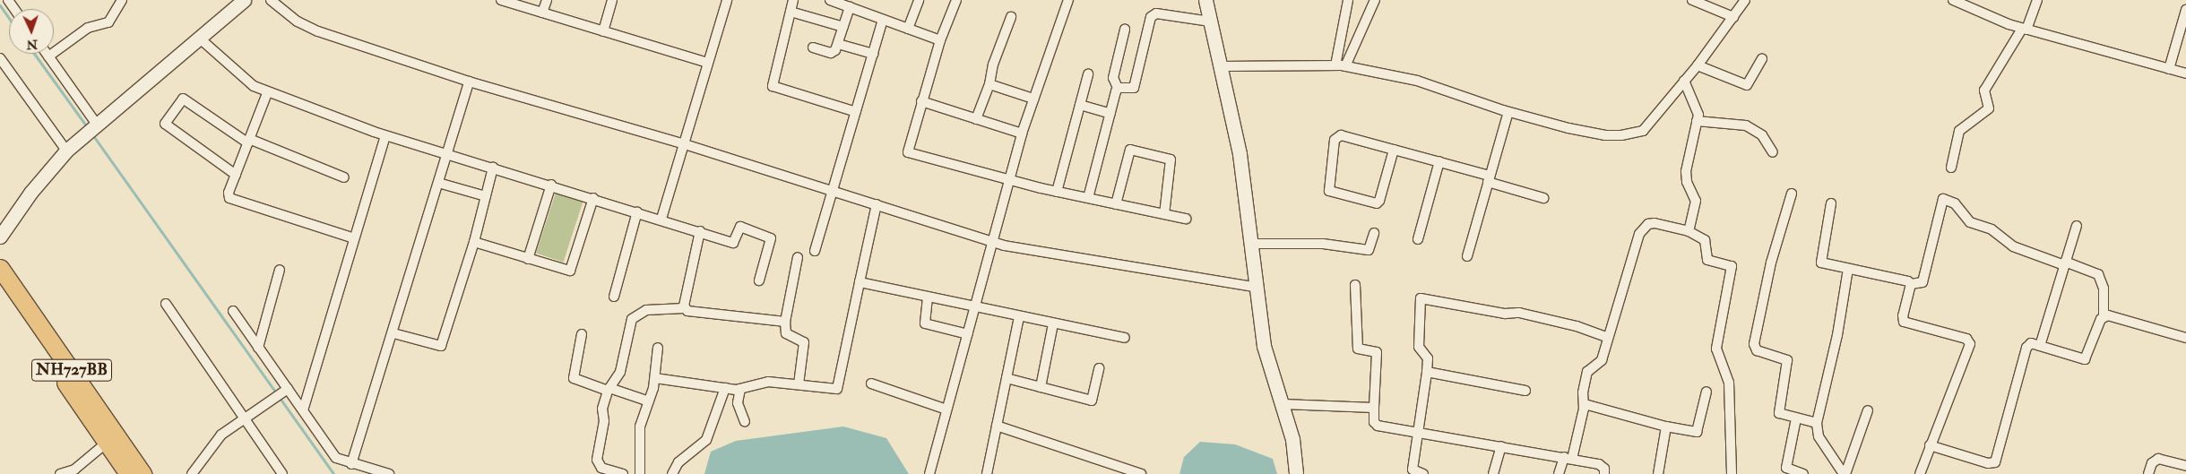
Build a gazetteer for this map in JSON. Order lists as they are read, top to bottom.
{
  "streets": {
    "highway": ["NH727BB"]
  },
  "north": "bottom"
}
